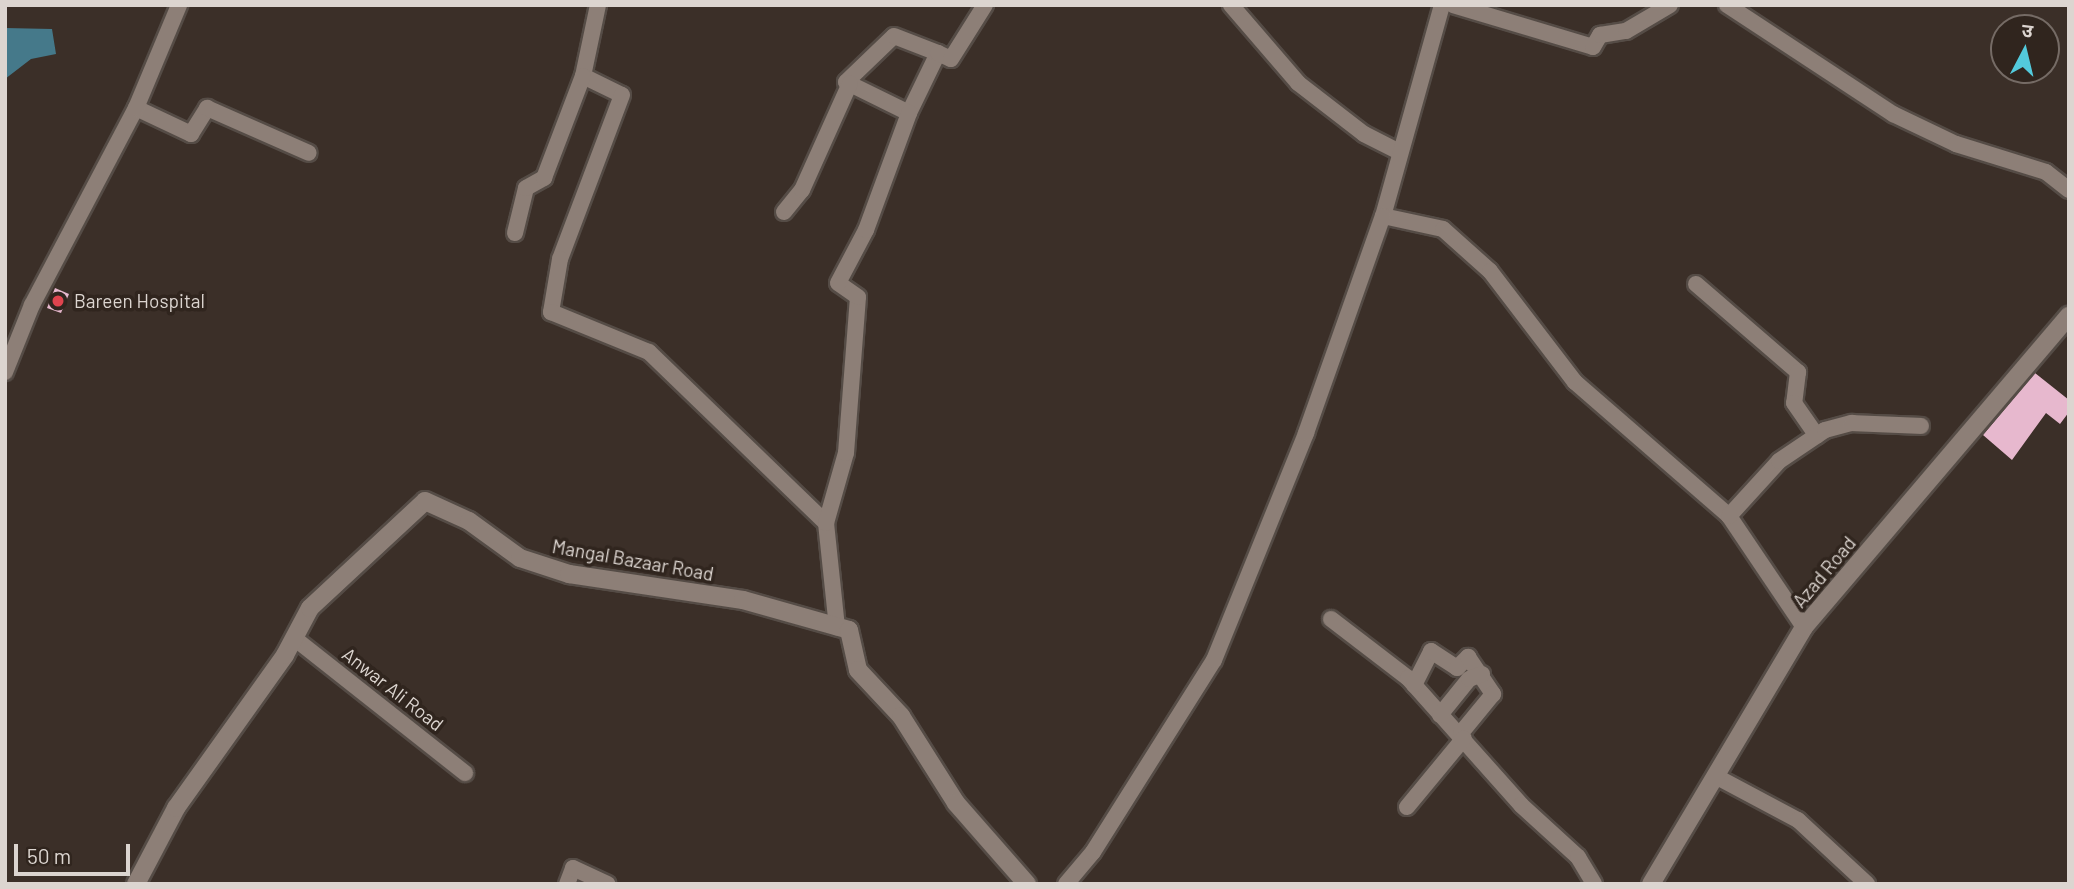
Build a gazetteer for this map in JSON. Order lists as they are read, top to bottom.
{
  "streets": {
    "street": ["Mangal Bazaar Road", "Azad Road", "Anwar Ali Road"]
  },
  "crossings": [
    ["Mangal Bazaar Road", "Anwar Ali Road"]
  ],
  "places": ["Bareen Hospital"],
  "scale_bar": "50 m",
  "north": "top"
}
